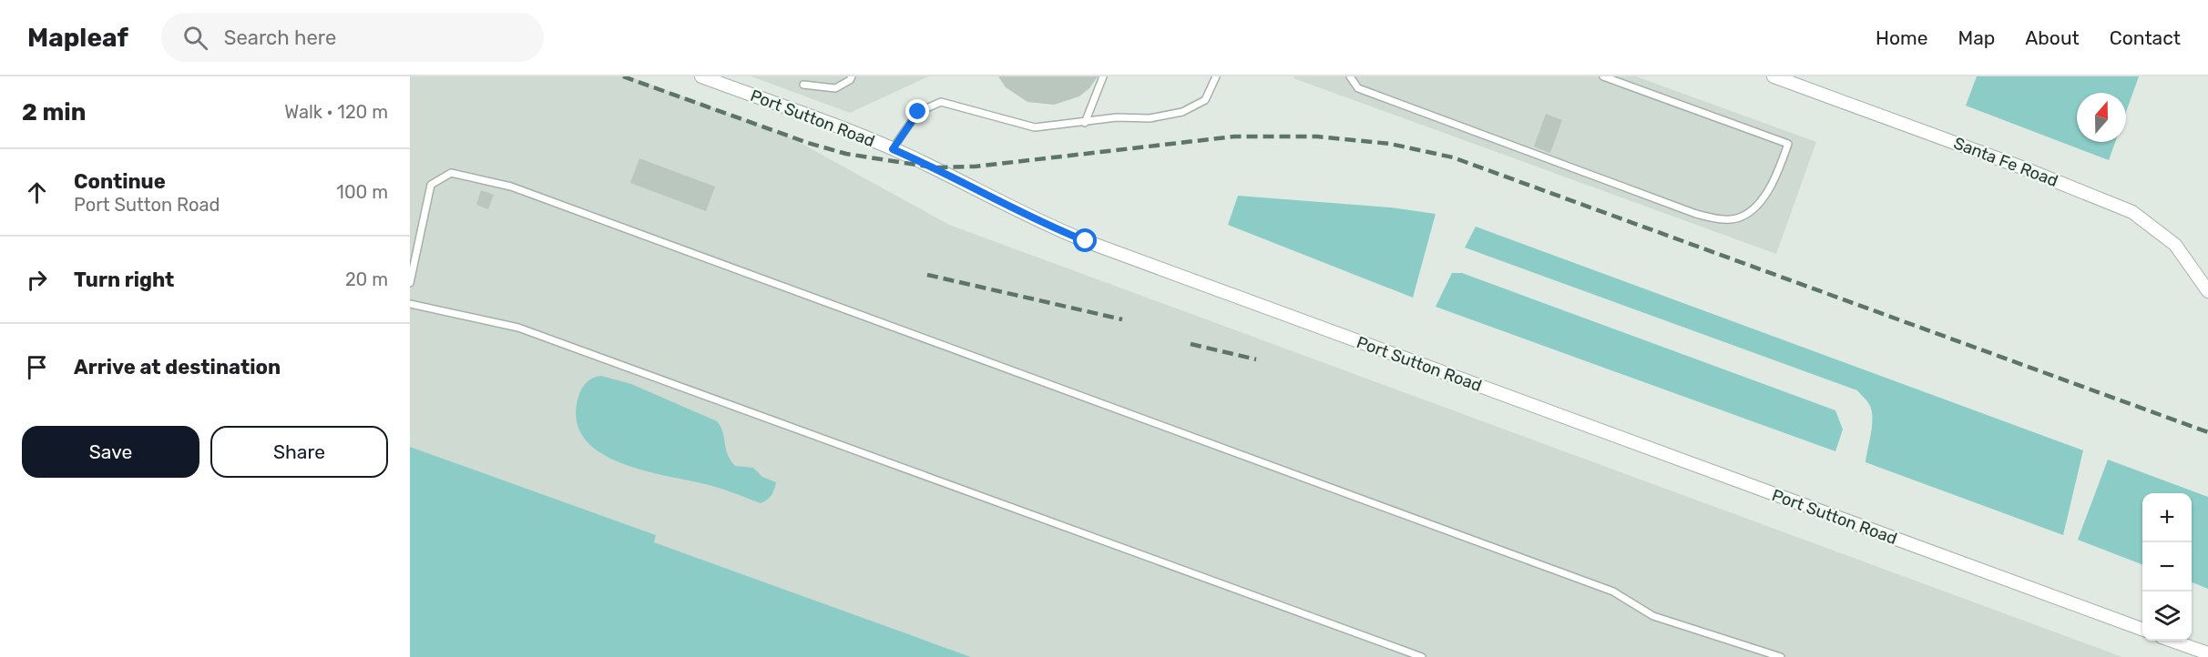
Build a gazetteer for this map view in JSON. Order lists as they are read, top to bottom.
{
  "streets": {
    "street": ["Port Sutton Road", "Santa Fe Road"]
  },
  "north": "top",
  "page": {
    "header": "Mapleaf",
    "search": "Search here",
    "nav": [
      "Home",
      "Map",
      "About",
      "Contact"
    ],
    "heading": ["2 min", "Walk · 120 m"],
    "list": [
      ["Continue", "Port Sutton Road", "100 m"],
      ["Turn right", "20 m"],
      "Arrive at destination"
    ],
    "buttons": ["Save", "Share"],
    "map_buttons": ["+", "−"]
  }
}
